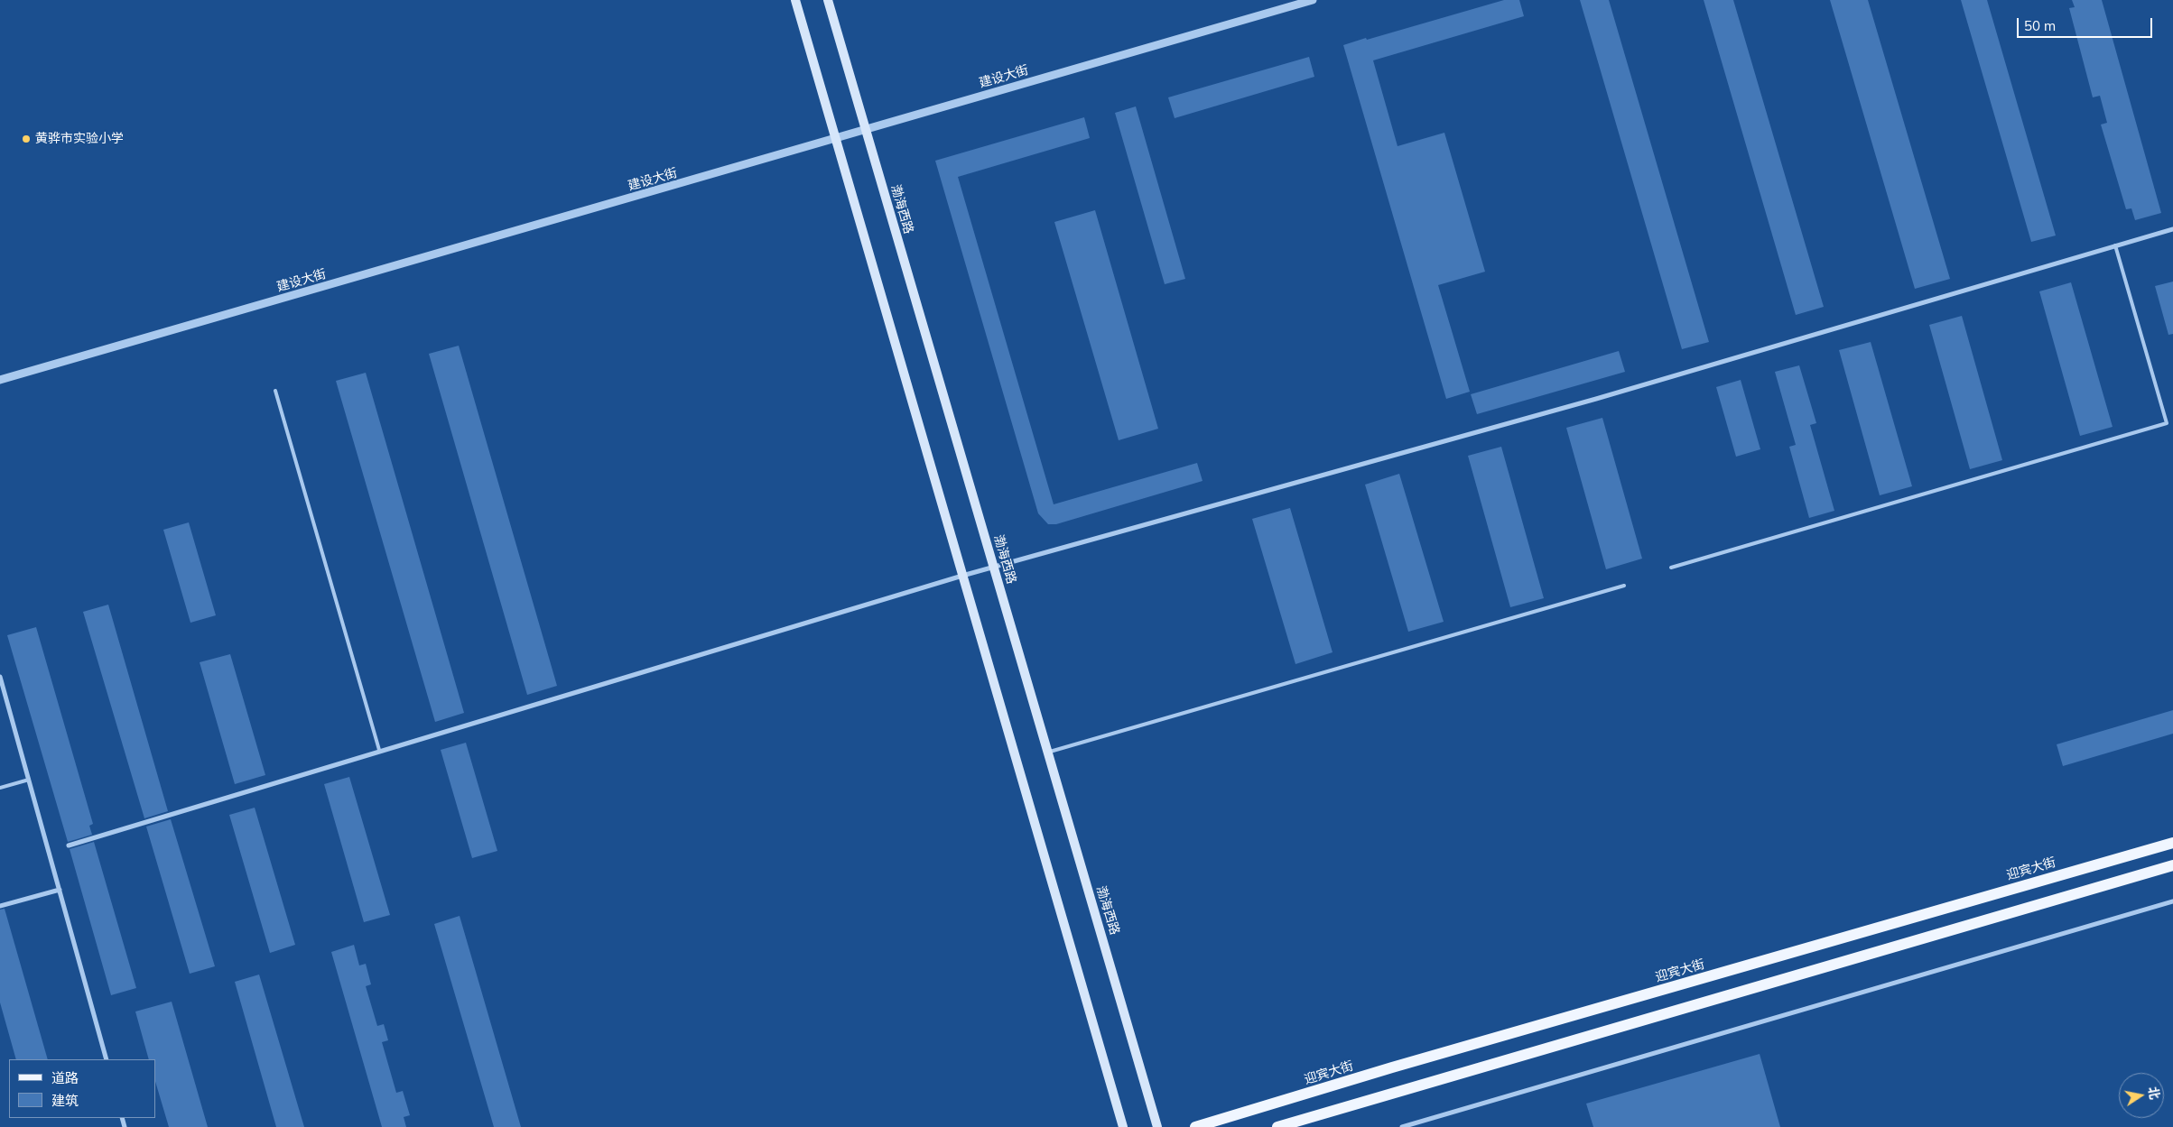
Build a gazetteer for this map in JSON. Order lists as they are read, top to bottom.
{
  "streets": {
    "main road": ["渤海西路", "迎宾大街"],
    "street": ["建设大街"]
  },
  "crossings": [
    ["建设大街", "渤海西路"]
  ],
  "places": ["黄骅市实验小学"],
  "legend": ["道路", "建筑"],
  "scale_bar": "50 m",
  "north": "right"
}
